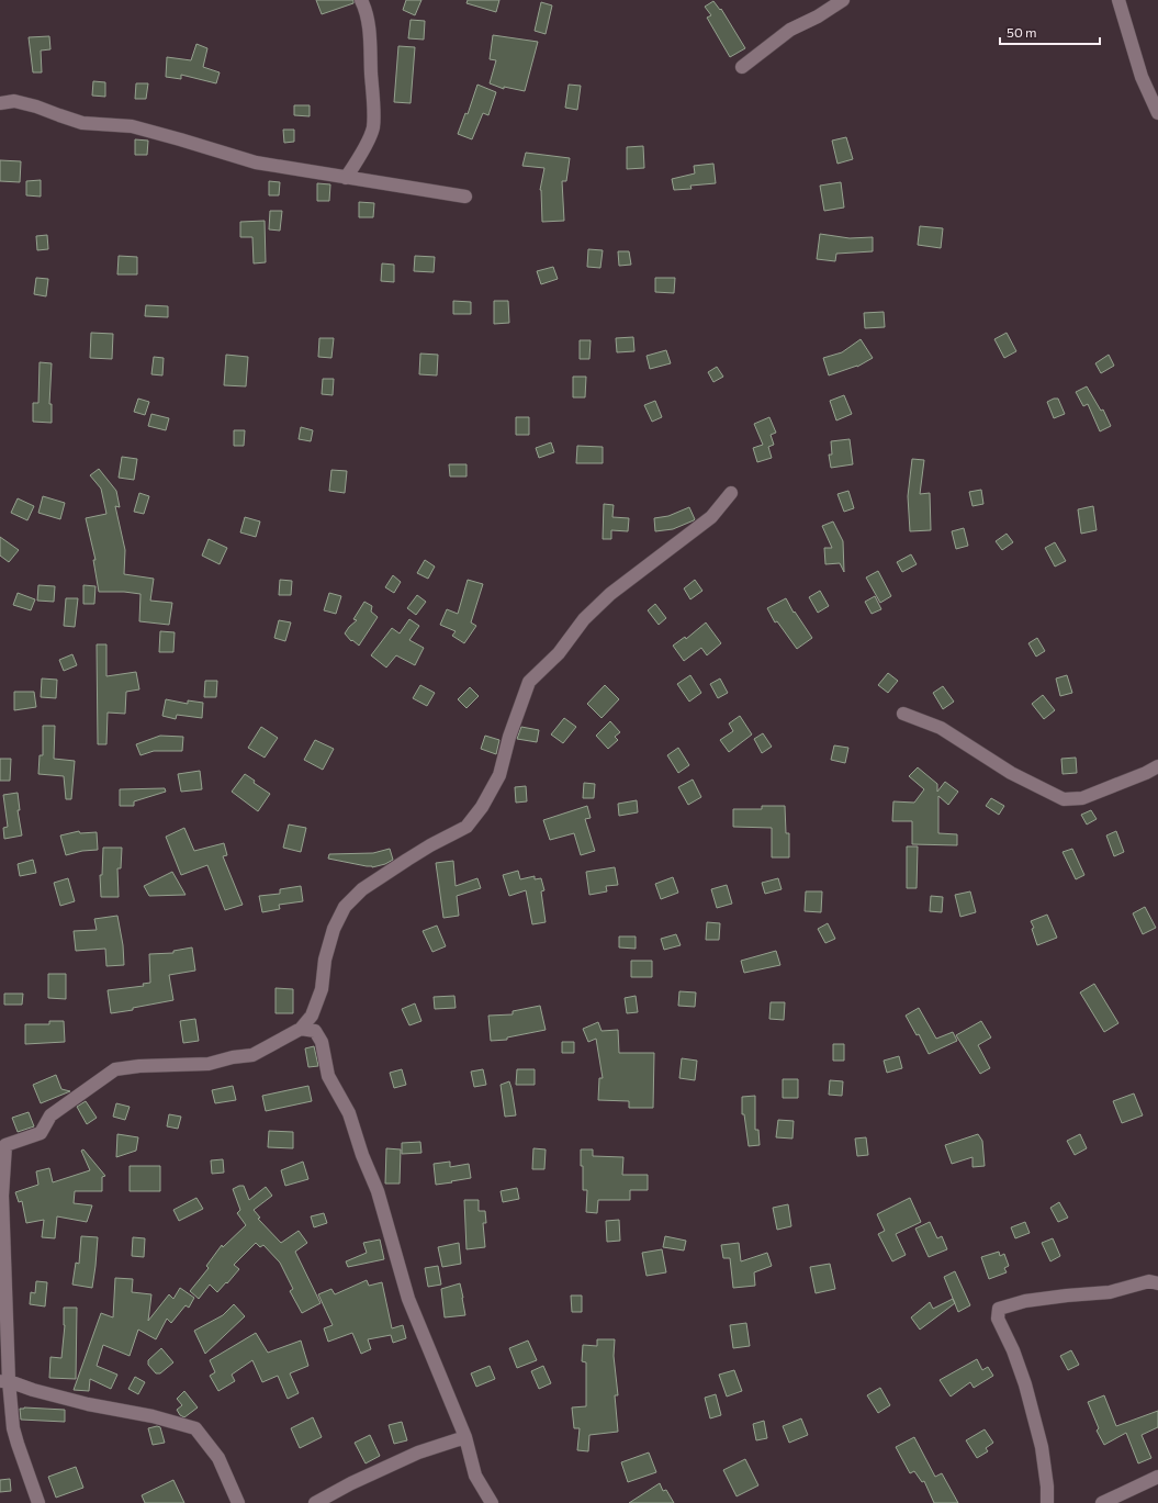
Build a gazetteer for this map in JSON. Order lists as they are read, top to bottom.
{
  "scale_bar": "50 m"
}
